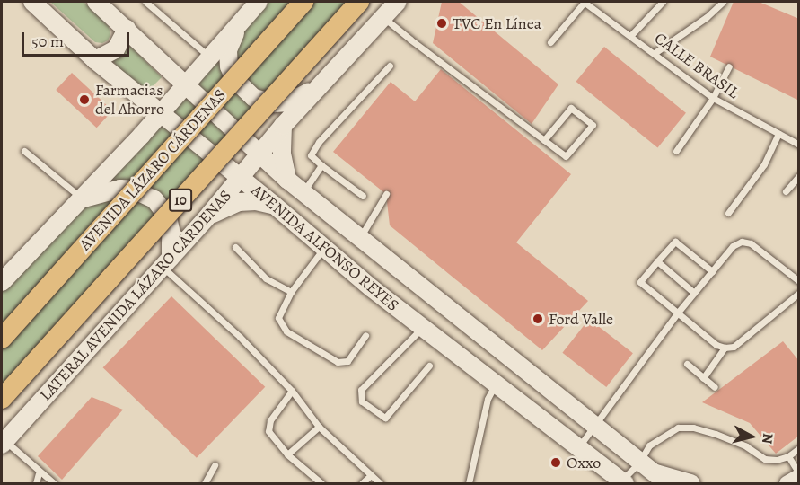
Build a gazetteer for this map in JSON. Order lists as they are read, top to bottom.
{
  "streets": {
    "highway": ["AVENIDA LÁZARO CÁRDENAS", "10"],
    "main road": ["AVENIDA ALFONSO REYES", "LATERAL AVENIDA LÁZARO CÁRDENAS"],
    "lane": ["CALLE BRASIL"]
  },
  "crossings": [
    ["AVENIDA ALFONSO REYES", "LATERAL AVENIDA LÁZARO CÁRDENAS"]
  ],
  "places": [
    "TVC En Línea",
    "Farmacias del Ahorro",
    "Ford Valle",
    "Oxxo"
  ],
  "scale_bar": "50 m",
  "north": "right"
}
